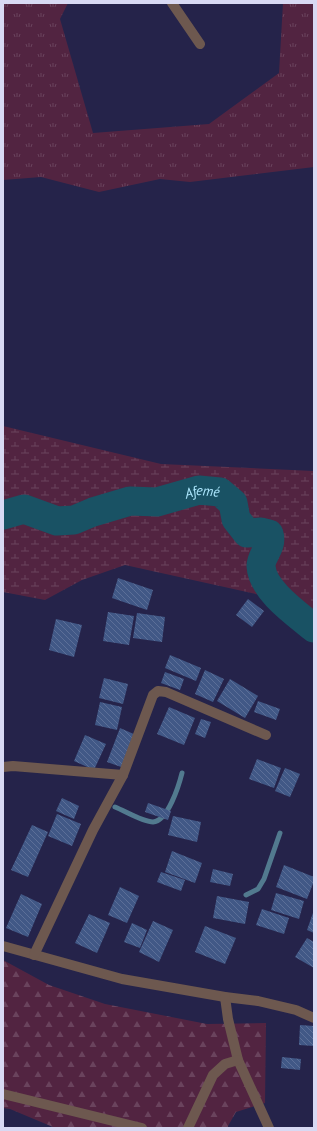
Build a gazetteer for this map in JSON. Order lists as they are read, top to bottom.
{
  "water": ["Afemé"]
}
